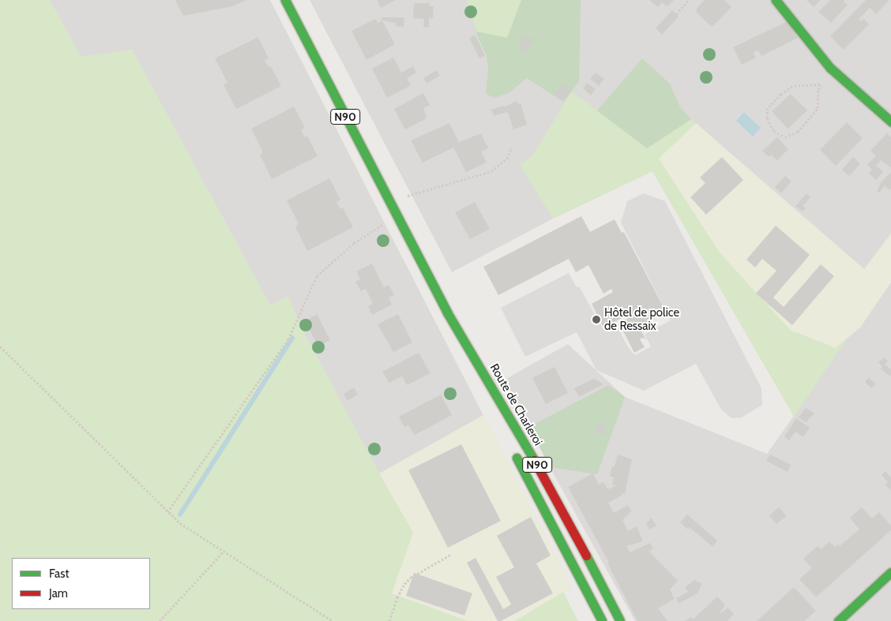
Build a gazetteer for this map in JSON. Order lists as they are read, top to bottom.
{
  "streets": {
    "main road": ["N90", "Route de Charleroi"]
  },
  "crossings": [
    ["N90", "Route de Charleroi"]
  ],
  "places": ["Hôtel de police de Ressaix"],
  "legend": ["Fast", "Jam"]
}
